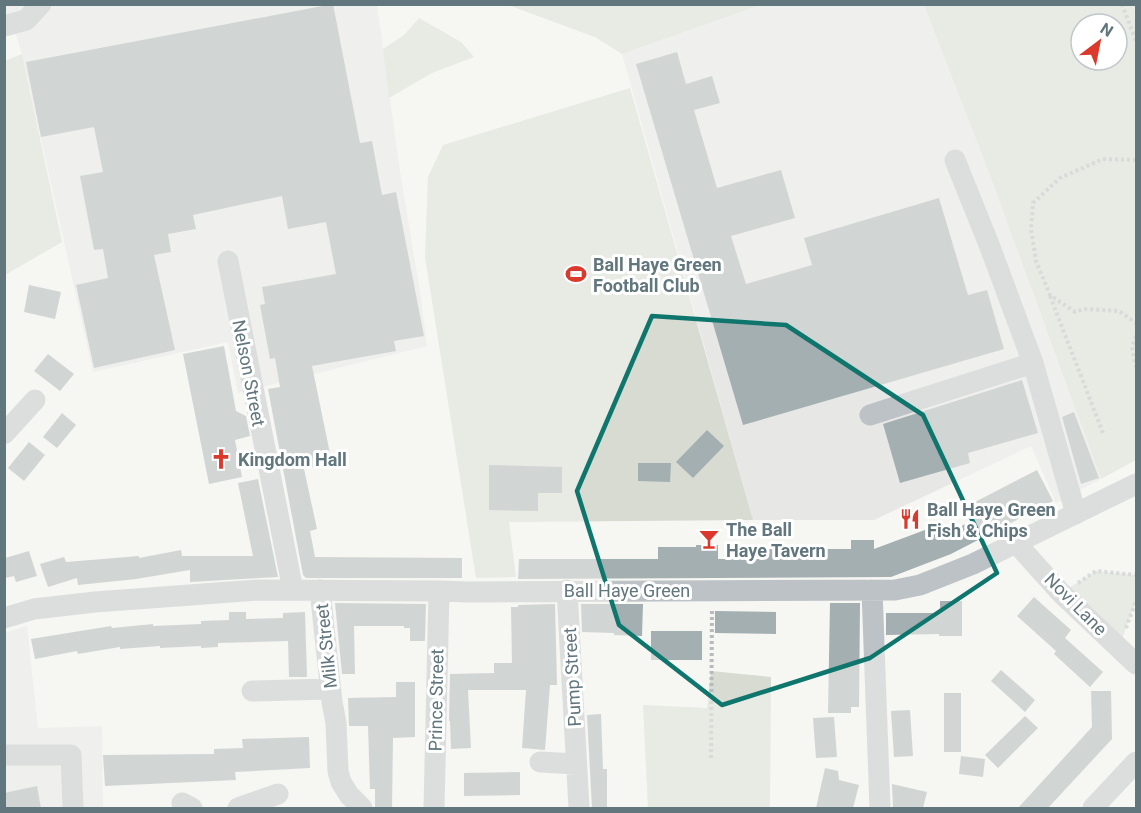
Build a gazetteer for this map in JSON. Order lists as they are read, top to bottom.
{
  "streets": {
    "street": [
      "Nelson Street",
      "Ball Haye Green",
      "Novi Lane",
      "Milk Street",
      "Pump Street",
      "Prince Street"
    ]
  },
  "crossings": [
    ["Nelson Street", "Ball Haye Green"],
    ["Ball Haye Green", "Novi Lane"],
    ["Ball Haye Green", "Milk Street"],
    ["Ball Haye Green", "Pump Street"],
    ["Ball Haye Green", "Prince Street"]
  ],
  "places": {
    "sports": ["Ball Haye Green Football Club"],
    "church": ["Kingdom Hall"],
    "restaurant": ["Ball Haye Green Fish & Chips"],
    "bar": ["The Ball Haye Tavern"]
  },
  "north": "top right"
}
